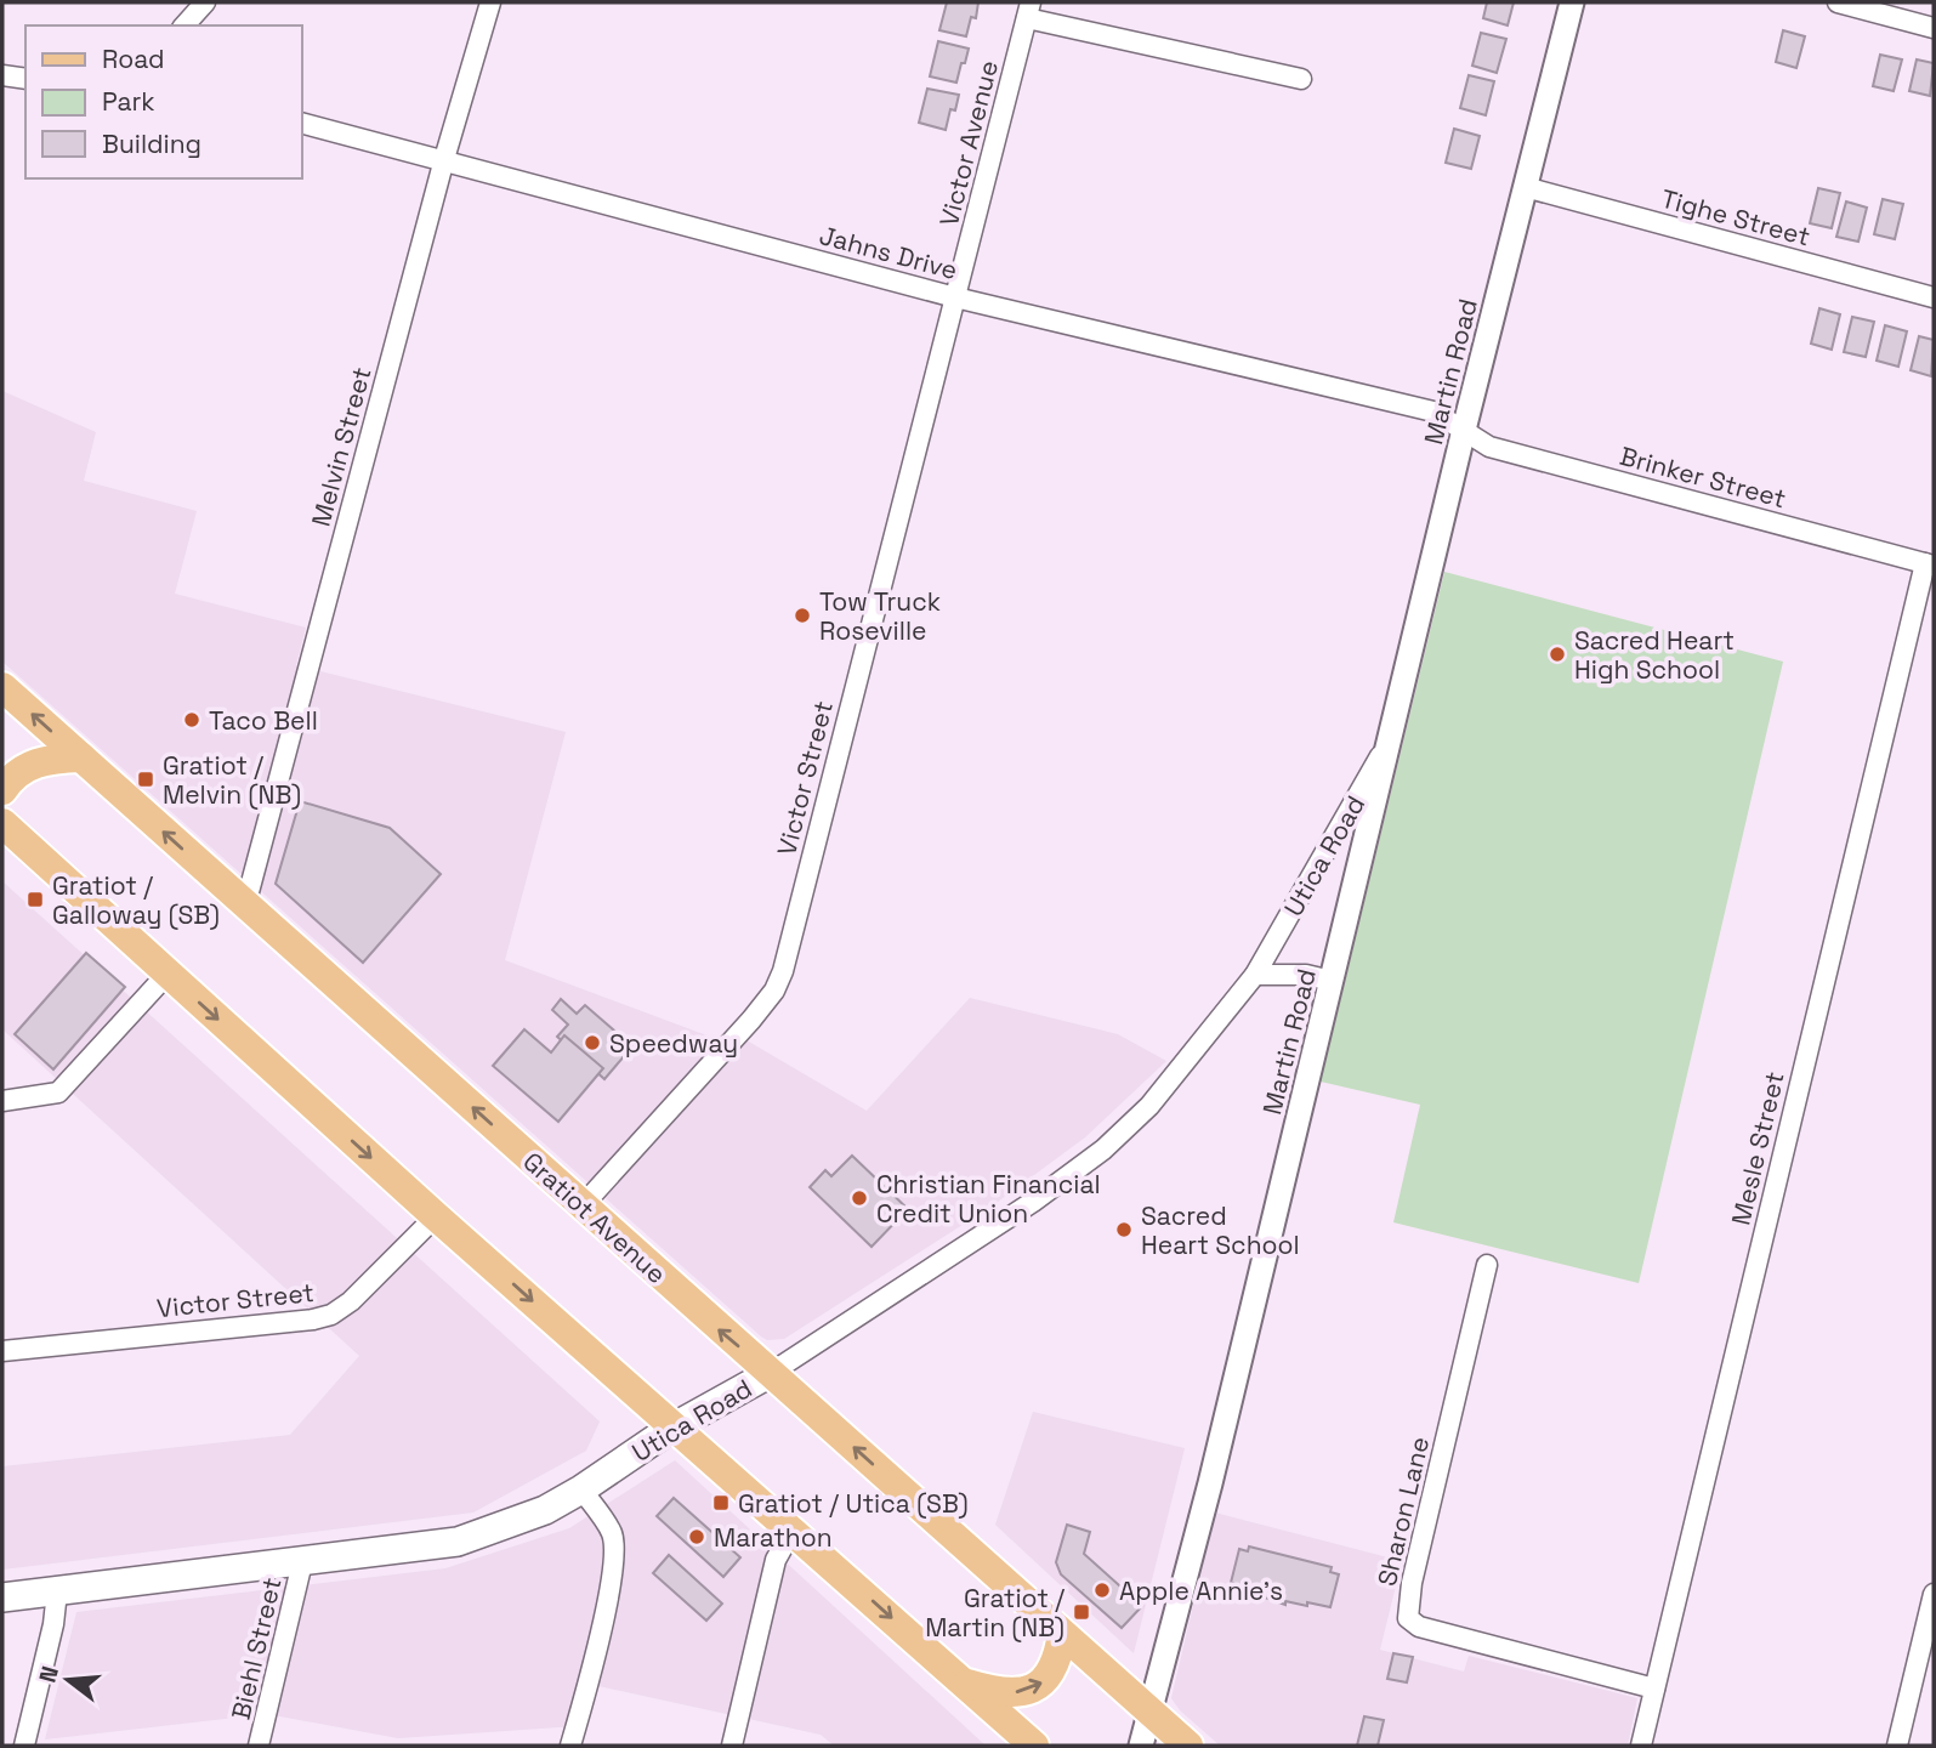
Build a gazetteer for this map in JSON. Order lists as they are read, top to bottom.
{
  "streets": {
    "main road": ["Utica Road", "Gratiot Avenue"],
    "street": [
      "Victor Avenue",
      "Tighe Street",
      "Jahns Drive",
      "Martin Road",
      "Melvin Street",
      "Brinker Street",
      "Victor Street",
      "Mesle Street",
      "Sharon Lane",
      "Biehl Street"
    ]
  },
  "crossings": [
    ["Victor Avenue", "Jahns Drive"],
    ["Victor Avenue", "Victor Street"],
    ["Tighe Street", "Martin Road"],
    ["Jahns Drive", "Martin Road"],
    ["Jahns Drive", "Melvin Street"],
    ["Jahns Drive", "Brinker Street"],
    ["Jahns Drive", "Victor Street"],
    ["Martin Road", "Brinker Street"],
    ["Martin Road", "Utica Road"],
    ["Martin Road", "Gratiot Avenue"],
    ["Melvin Street", "Gratiot Avenue"],
    ["Brinker Street", "Mesle Street"],
    ["Victor Street", "Gratiot Avenue"],
    ["Utica Road", "Gratiot Avenue"],
    ["Utica Road", "Biehl Street"],
    ["Mesle Street", "Sharon Lane"]
  ],
  "places": {
    "other": [
      "Tow Truck Roseville",
      "Sacred Heart High School",
      "Taco Bell",
      "Speedway",
      "Christian Financial Credit Union",
      "Sacred Heart School",
      "Marathon",
      "Apple Annie's"
    ],
    "transit": [
      "Gratiot / Melvin (NB)",
      "Gratiot / Galloway (SB)",
      "Gratiot / Utica (SB)",
      "Gratiot / Martin (NB)"
    ]
  },
  "legend": ["Road", "Park", "Building"],
  "north": "left"
}
